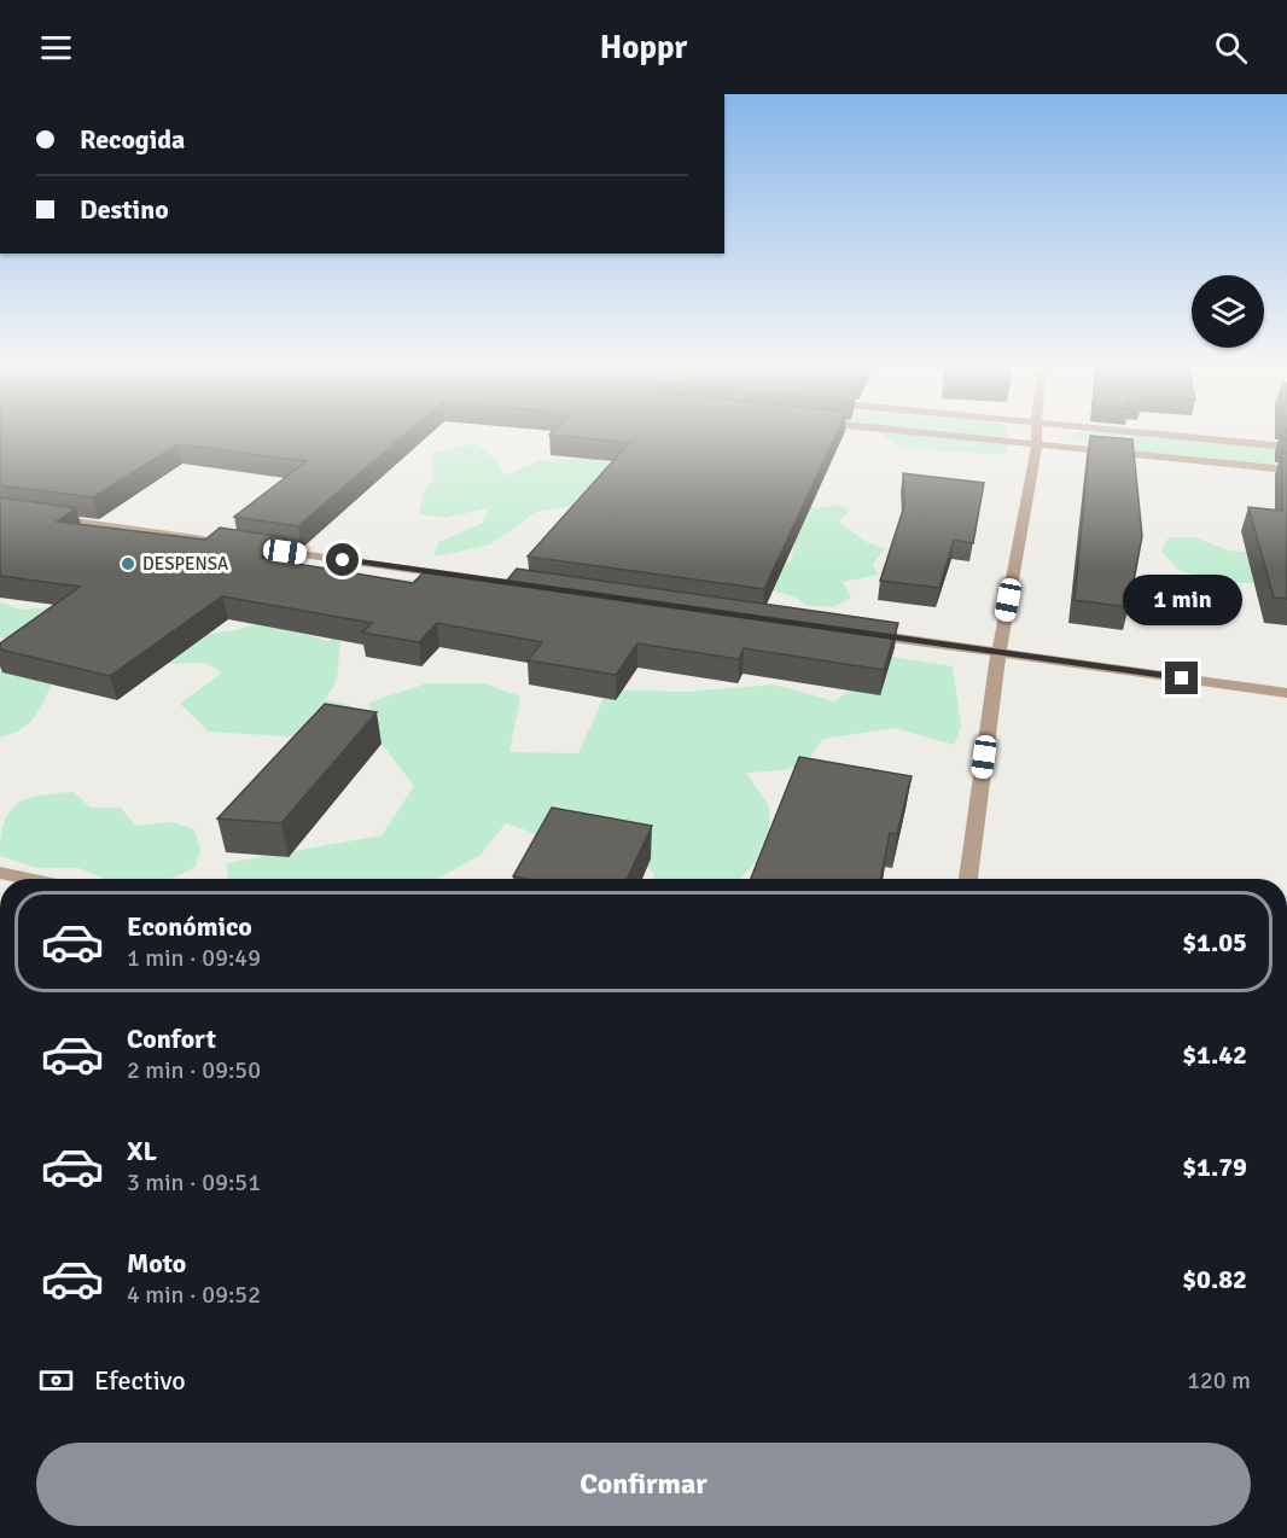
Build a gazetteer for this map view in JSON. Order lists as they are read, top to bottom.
{
  "places": ["DESPENSA"],
  "page": {
    "header": "Hoppr",
    "banner": ["Recogida", "Destino"],
    "bubble": "1 min",
    "list": [
      {
        "name": "Económico",
        "note": "1 min · 09:49",
        "value": "$1.05"
      },
      {
        "name": "Confort",
        "note": "2 min · 09:50",
        "value": "$1.42"
      },
      {
        "name": "XL",
        "note": "3 min · 09:51",
        "value": "$1.79"
      },
      {
        "name": "Moto",
        "note": "4 min · 09:52",
        "value": "$0.82"
      }
    ],
    "pay": ["Efectivo", "120 m"],
    "buttons": "Confirmar"
  }
}
